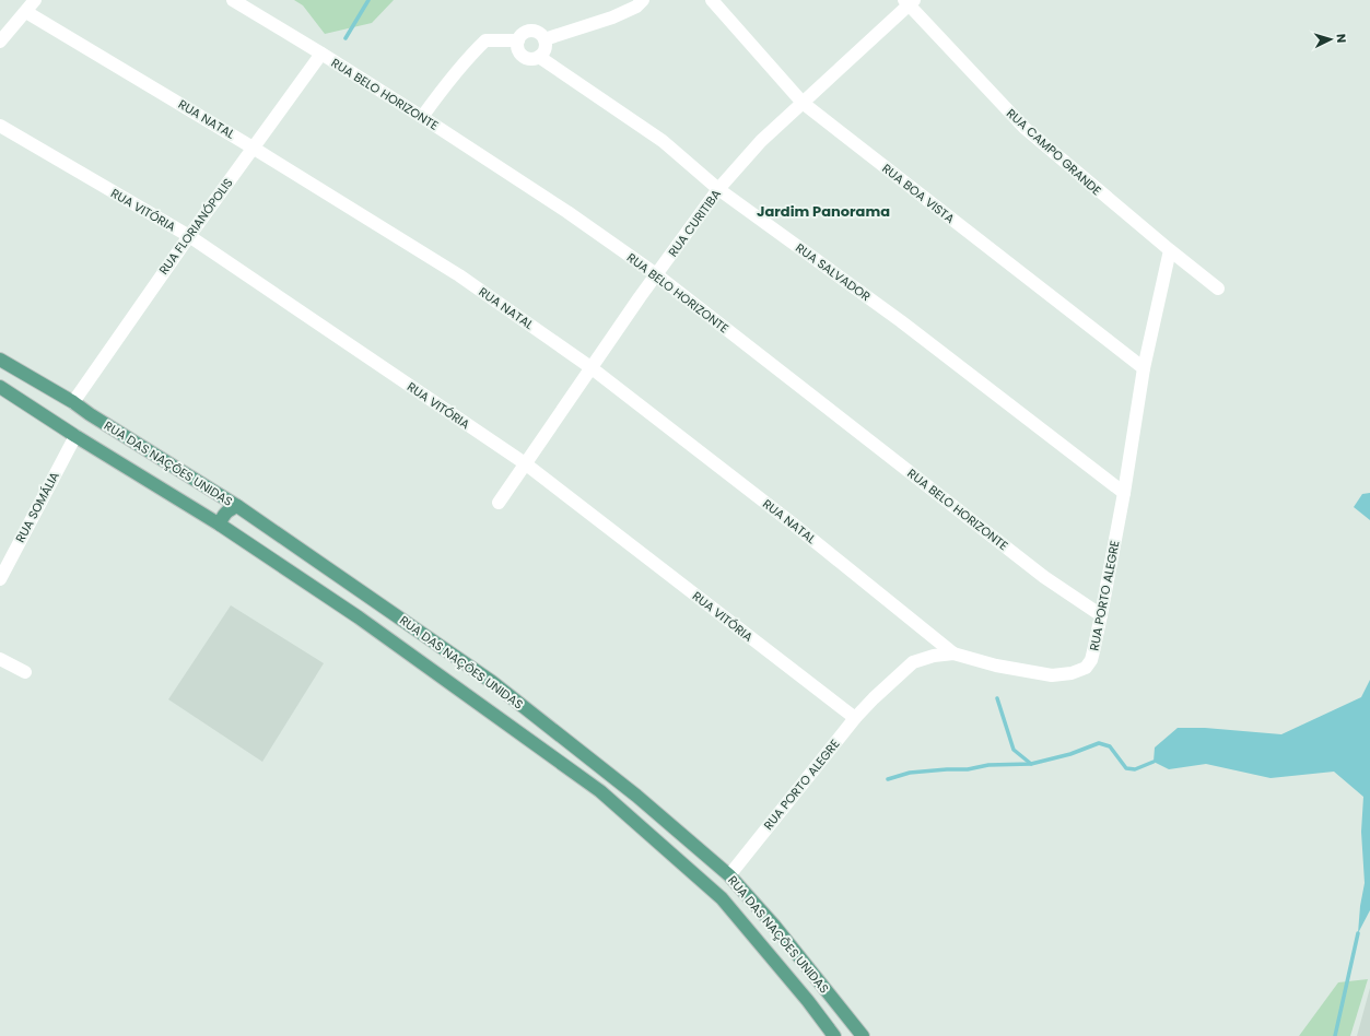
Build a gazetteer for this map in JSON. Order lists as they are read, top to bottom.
{
  "streets": {
    "main road": ["RUA DAS NAÇÕES UNIDAS"],
    "street": [
      "RUA BELO HORIZONTE",
      "RUA NATAL",
      "RUA CAMPO GRANDE",
      "RUA BOA VISTA",
      "RUA VITÓRIA",
      "RUA CURITIBA",
      "RUA FLORIANÓPOLIS",
      "RUA SALVADOR",
      "RUA SOMÁLIA",
      "RUA PORTO ALEGRE"
    ]
  },
  "crossings": [
    ["RUA BELO HORIZONTE", "RUA CURITIBA"],
    ["RUA BELO HORIZONTE", "RUA FLORIANÓPOLIS"],
    ["RUA BELO HORIZONTE", "RUA PORTO ALEGRE"],
    ["RUA NATAL", "RUA CURITIBA"],
    ["RUA NATAL", "RUA FLORIANÓPOLIS"],
    ["RUA NATAL", "RUA PORTO ALEGRE"],
    ["RUA CAMPO GRANDE", "RUA CURITIBA"],
    ["RUA CAMPO GRANDE", "RUA PORTO ALEGRE"],
    ["RUA BOA VISTA", "RUA CURITIBA"],
    ["RUA BOA VISTA", "RUA PORTO ALEGRE"],
    ["RUA VITÓRIA", "RUA CURITIBA"],
    ["RUA VITÓRIA", "RUA FLORIANÓPOLIS"],
    ["RUA VITÓRIA", "RUA PORTO ALEGRE"],
    ["RUA CURITIBA", "RUA SALVADOR"],
    ["RUA FLORIANÓPOLIS", "RUA DAS NAÇÕES UNIDAS"],
    ["RUA SALVADOR", "RUA PORTO ALEGRE"],
    ["RUA DAS NAÇÕES UNIDAS", "RUA SOMÁLIA"],
    ["RUA DAS NAÇÕES UNIDAS", "RUA PORTO ALEGRE"]
  ],
  "districts": ["Jardim Panorama"],
  "north": "right"
}
